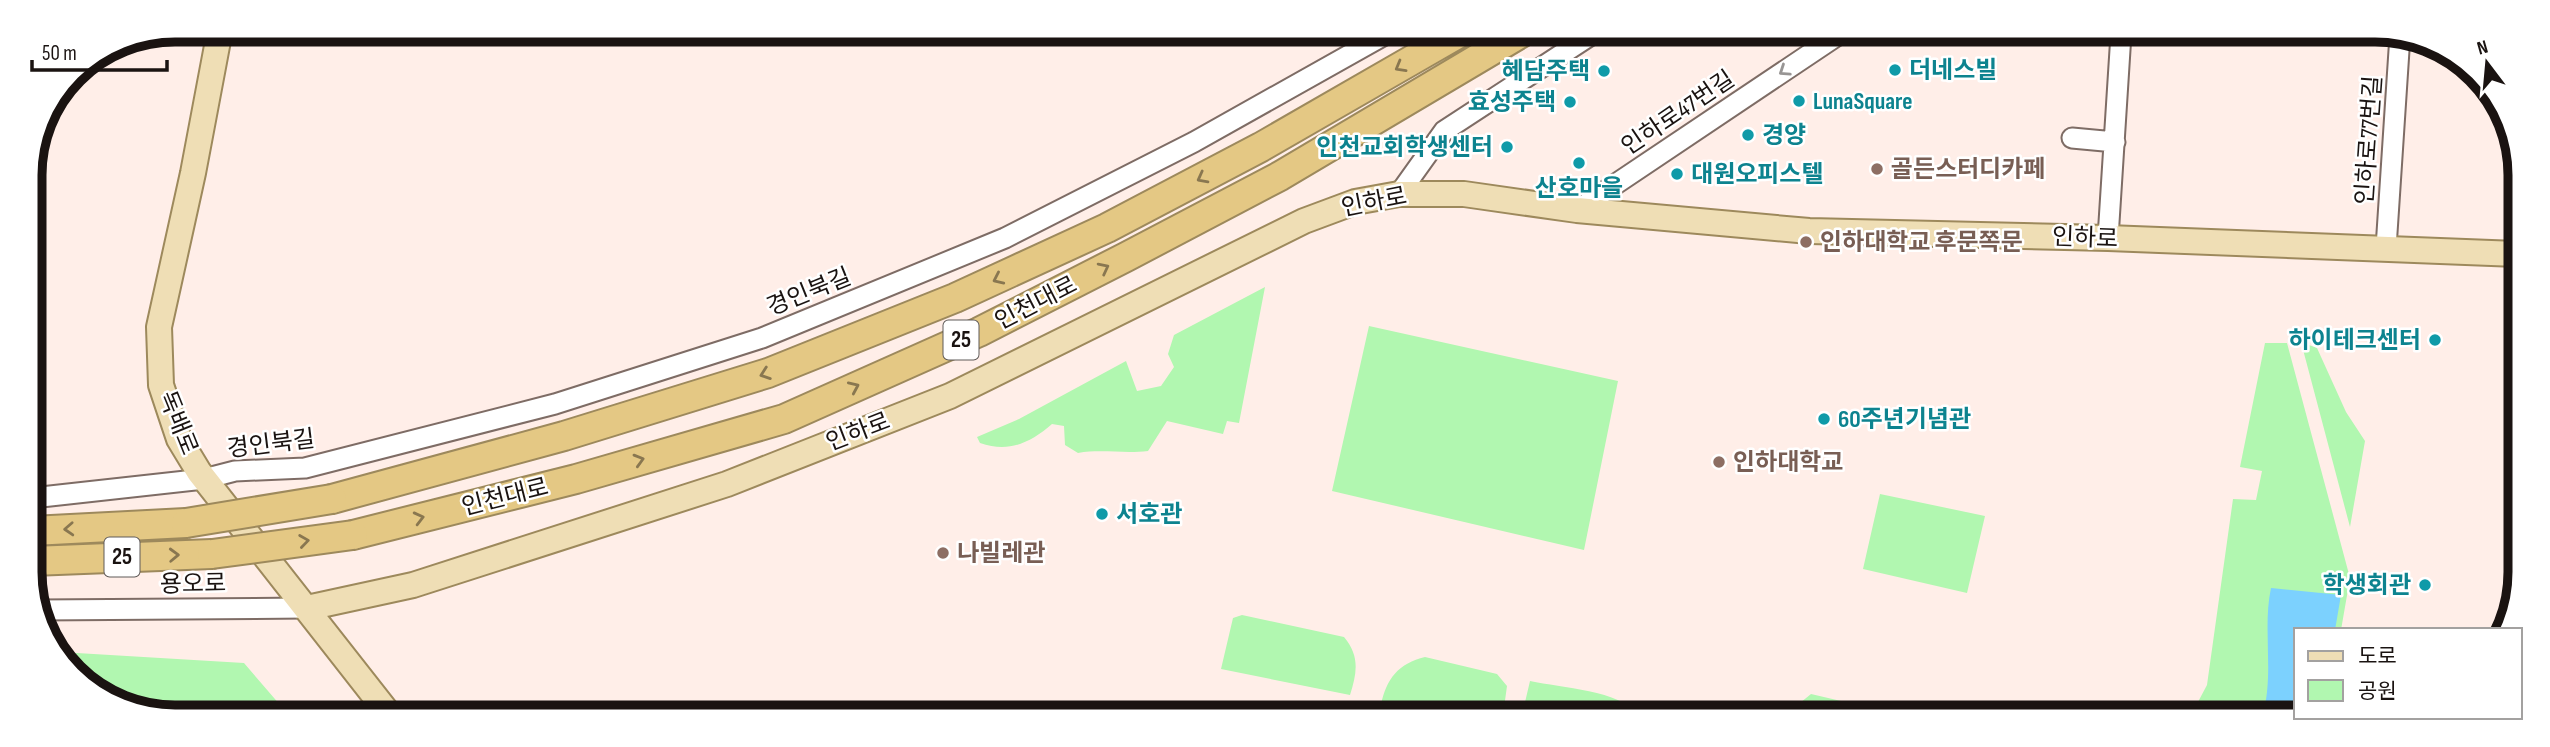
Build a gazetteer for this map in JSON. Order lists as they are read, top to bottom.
{
  "streets": {
    "highway": ["인천대로", "25"],
    "main road": ["인하로", "독배로"],
    "street": [
      "인하로47번길",
      "인하로77번길",
      "경인북길",
      "용오로"
    ]
  },
  "crossings": [
    ["인하로47번길", "인하로"],
    ["인하로77번길", "인하로"],
    ["인하로", "독배로"],
    ["인하로", "용오로"],
    ["경인북길", "독배로"],
    ["독배로", "용오로"]
  ],
  "places": [
    "더네스빌",
    "혜담주택",
    "LunaSquare",
    "효성주택",
    "경양",
    "인천교회학생센터",
    "산호마을",
    "골든스터디카페",
    "대원오피스텔",
    "인하대학교 후문쪽문",
    "하이테크센터",
    "60주년기념관",
    "인하대학교",
    "서호관",
    "나빌레관",
    "학생회관"
  ],
  "legend": ["도로", "공원"],
  "scale_bar": "50 m",
  "north": "top"
}
